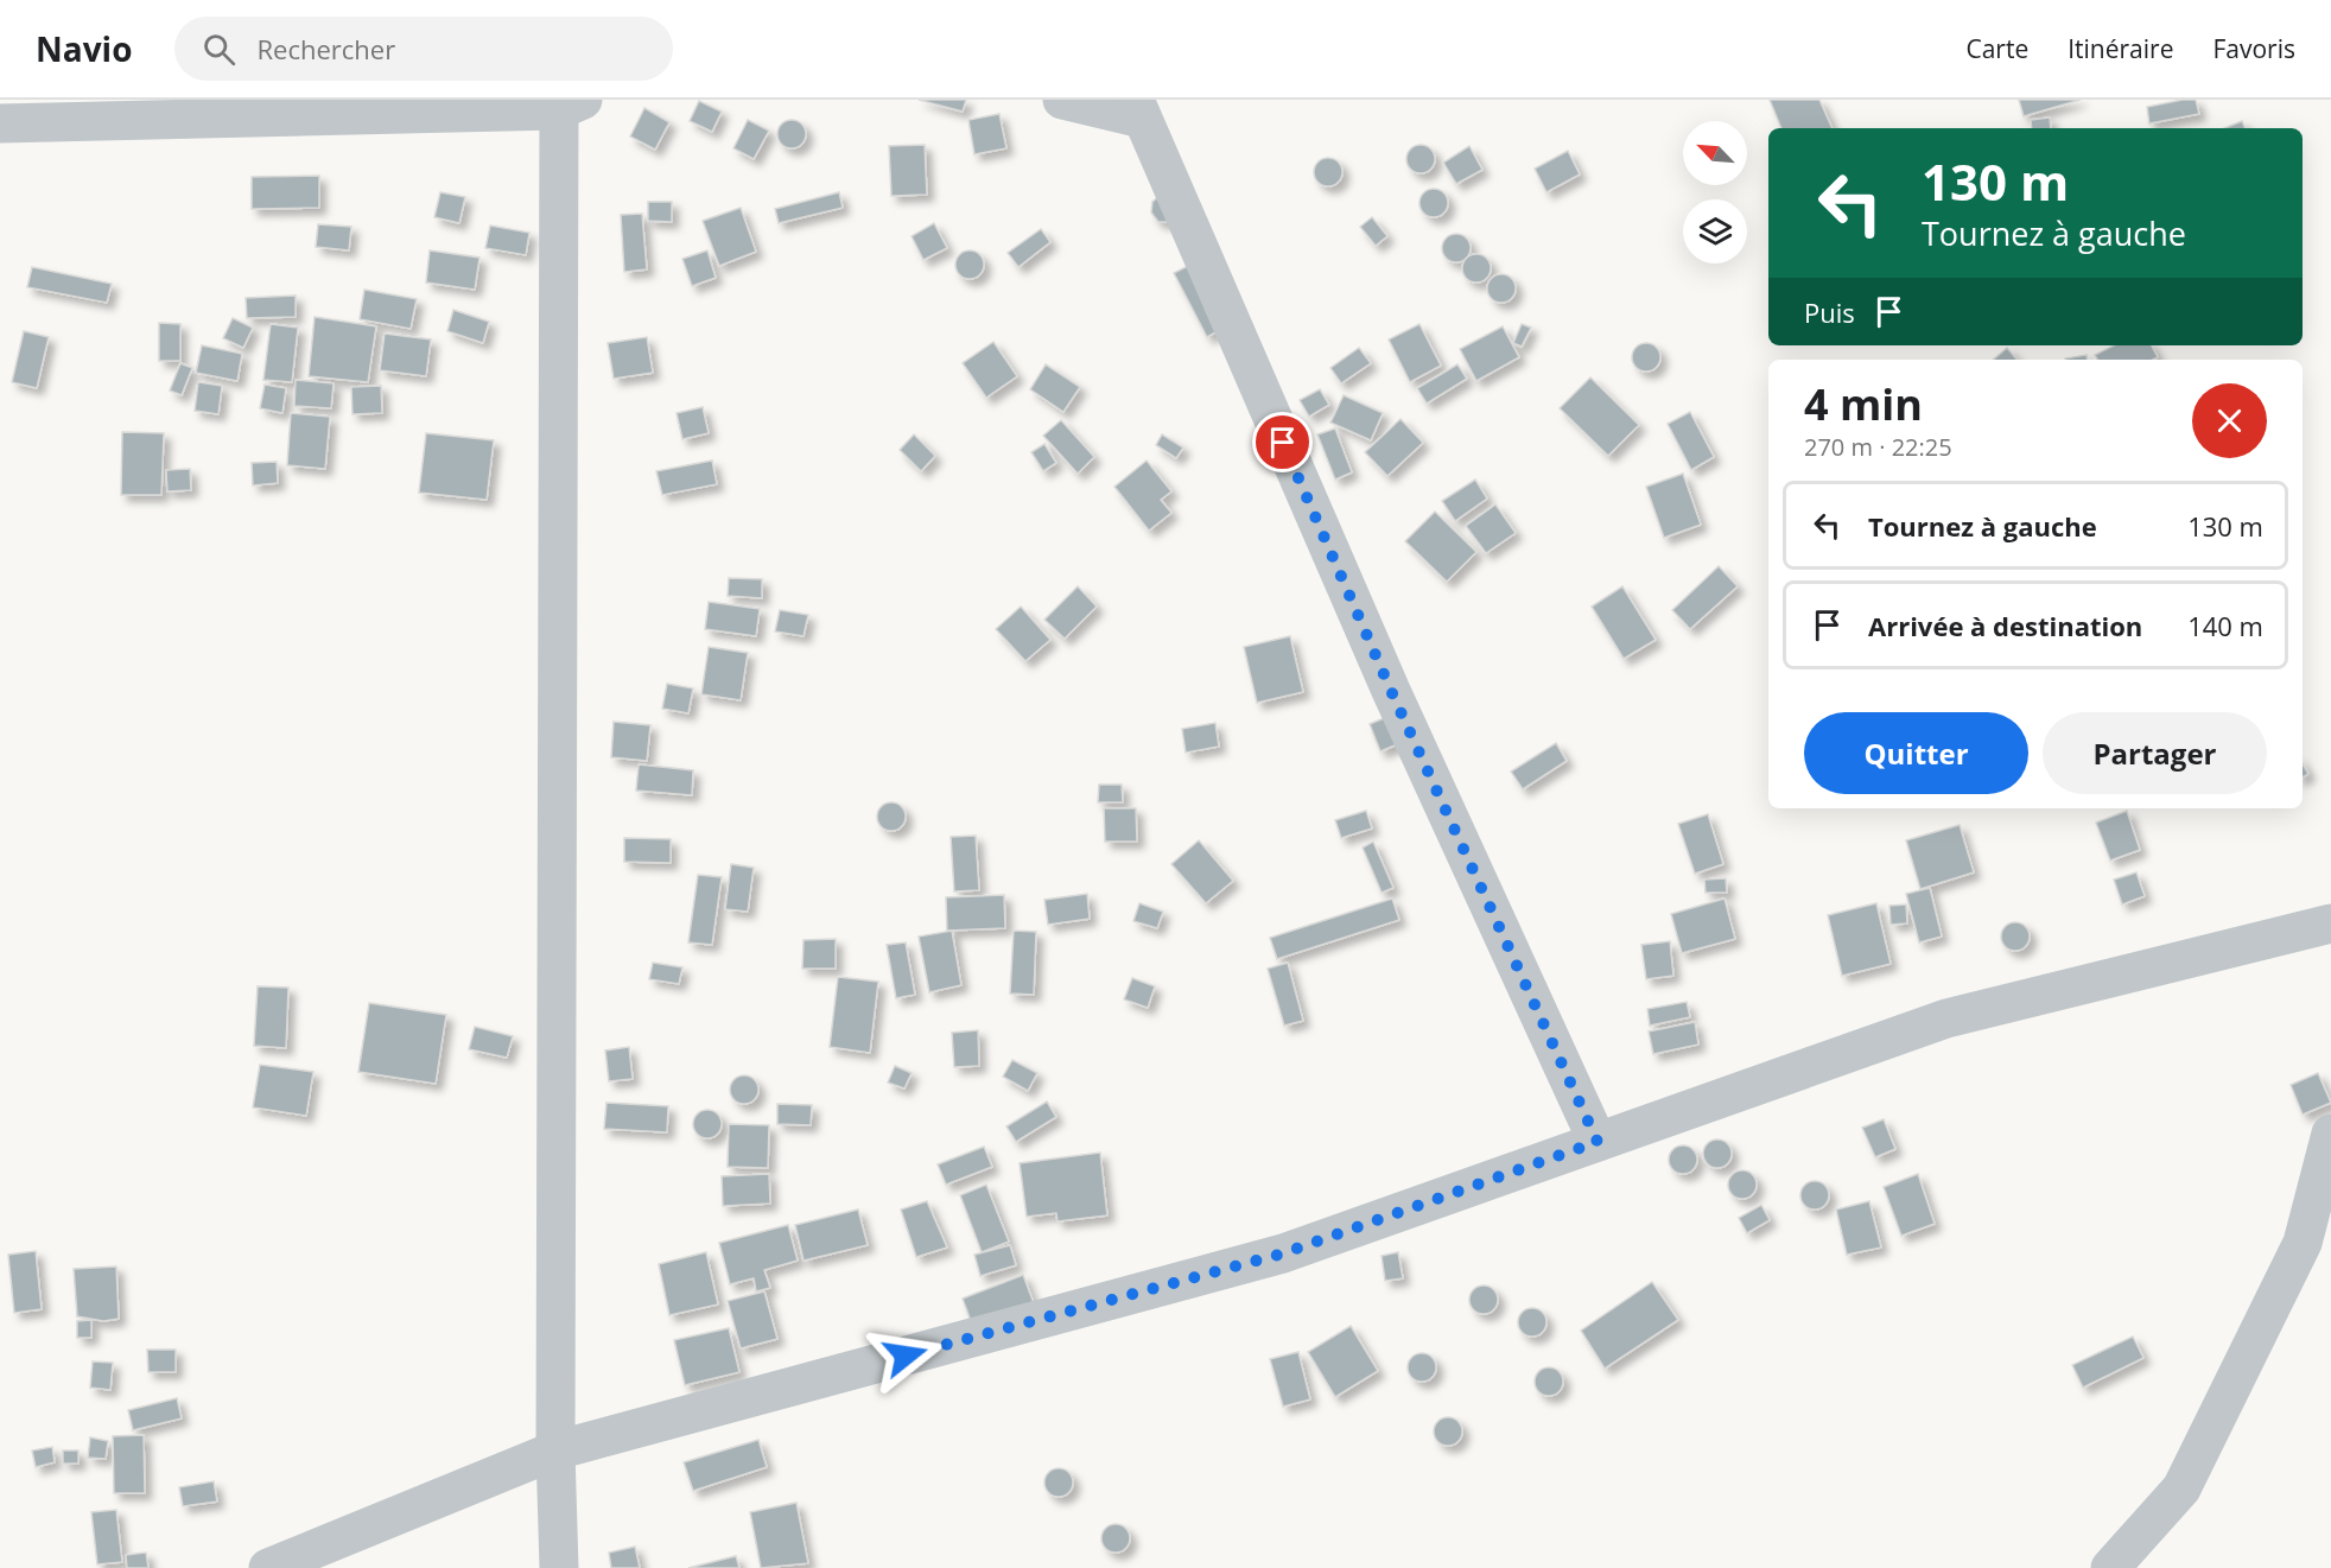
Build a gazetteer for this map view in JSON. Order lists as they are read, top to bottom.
{
  "north": "top left",
  "page": {
    "header": "Navio",
    "search": "Rechercher",
    "nav": ["Carte", "Itinéraire", "Favoris"],
    "turn": ["130 m", "Tournez à gauche"],
    "then": "Puis",
    "heading": ["4 min", "270 m · 22:25"],
    "list": [
      {
        "name": "Tournez à gauche",
        "value": "130 m"
      },
      {
        "name": "Arrivée à destination",
        "value": "140 m"
      }
    ],
    "buttons": ["Quitter", "Partager"]
  }
}
